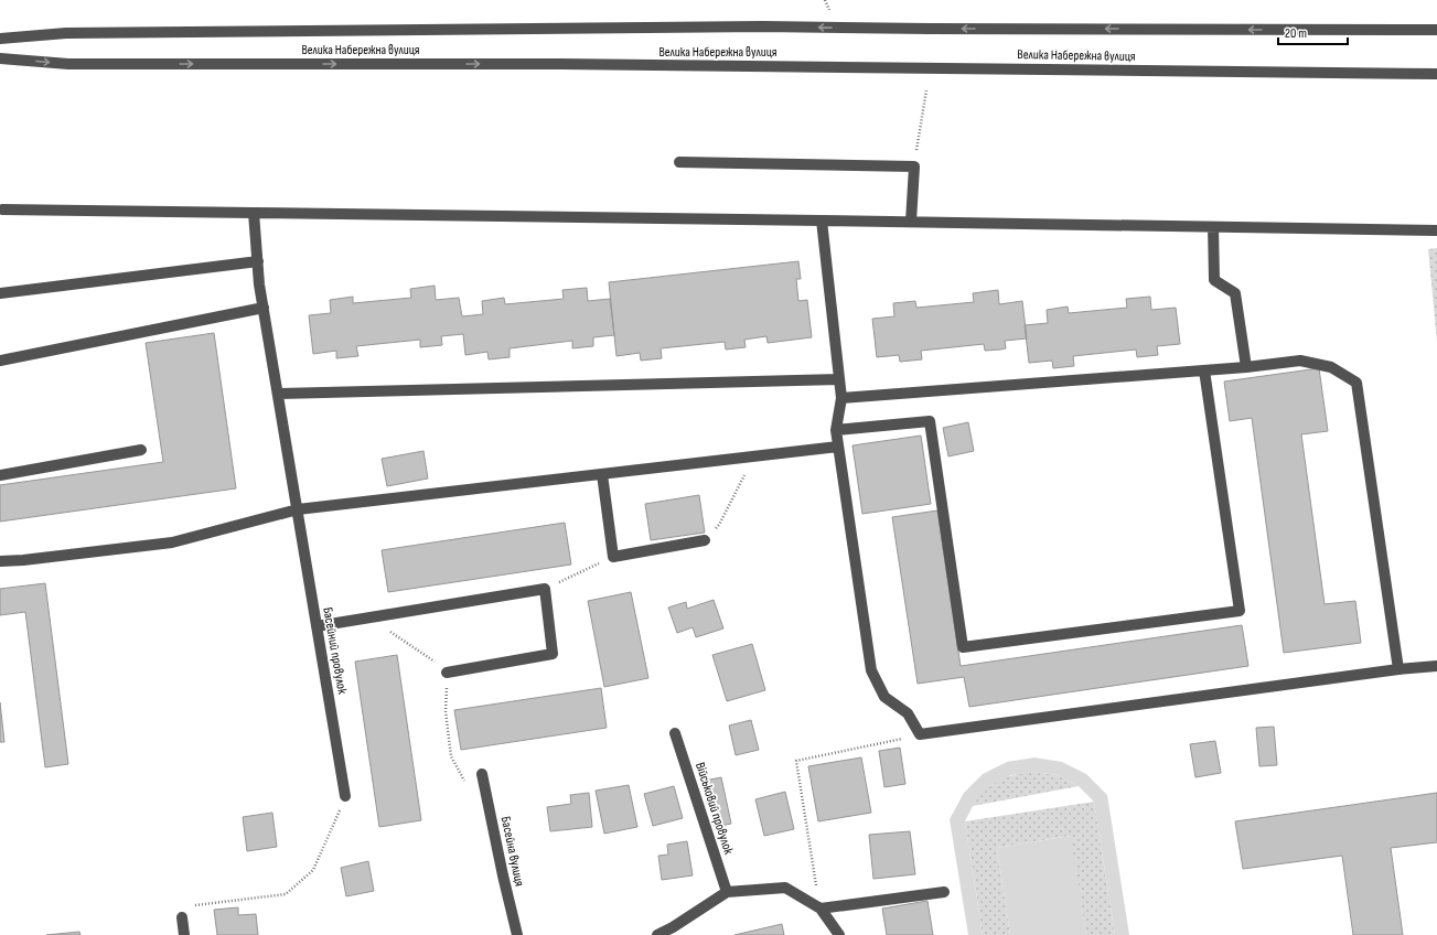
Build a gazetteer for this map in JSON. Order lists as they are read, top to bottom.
{
  "streets": {
    "street": [
      "Велика Набережна вулиця",
      "Басейний провулок",
      "Військовий провулок",
      "Басейна вулиця"
    ]
  },
  "scale_bar": "20 m"
}
